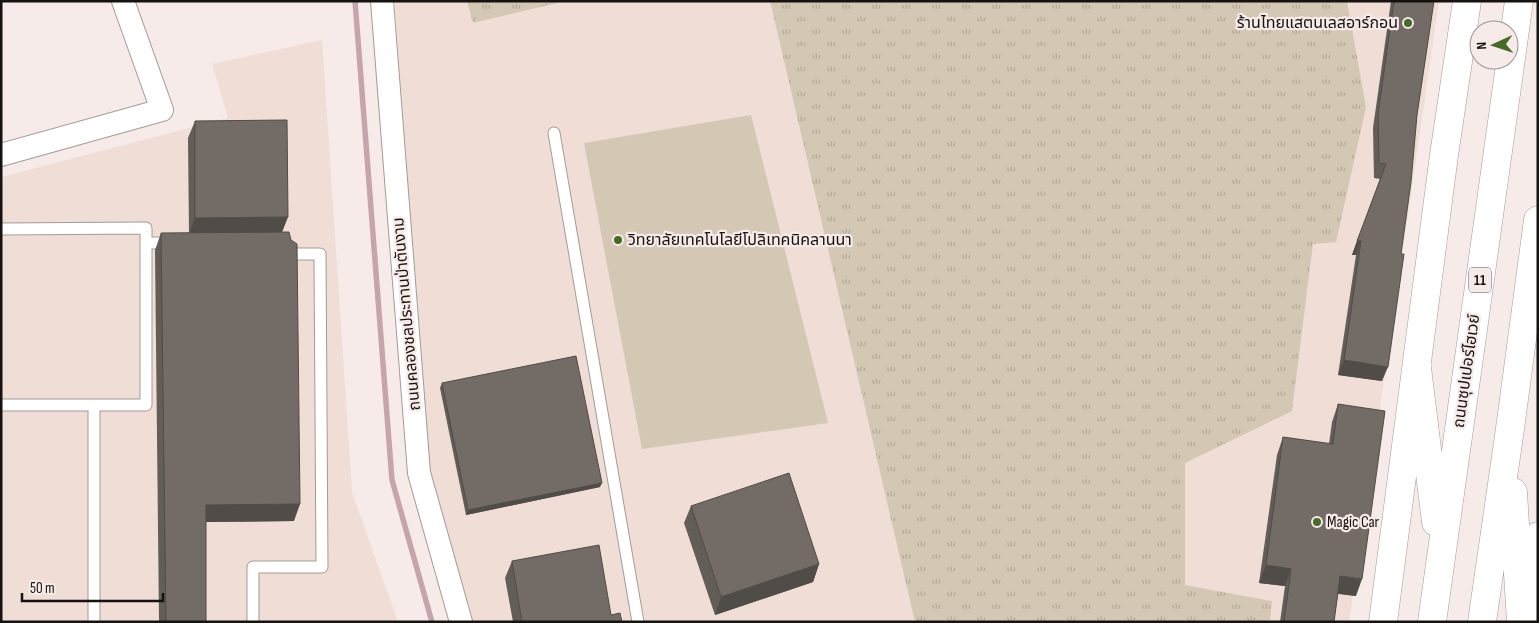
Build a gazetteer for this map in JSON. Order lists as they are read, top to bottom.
{
  "streets": {
    "main road": ["11", "ถนนซุปเปอร์ไฮเวย์"],
    "street": ["ถนนคลองชลประทานป่าตันงาม"]
  },
  "places": ["ร้านไทยแสตนเลสอาร์กอน", "วิทยาลัยเทคโนโลยีโปลิเทคนิคลานนา", "Magic Car"],
  "scale_bar": "50 m",
  "north": "left"
}
